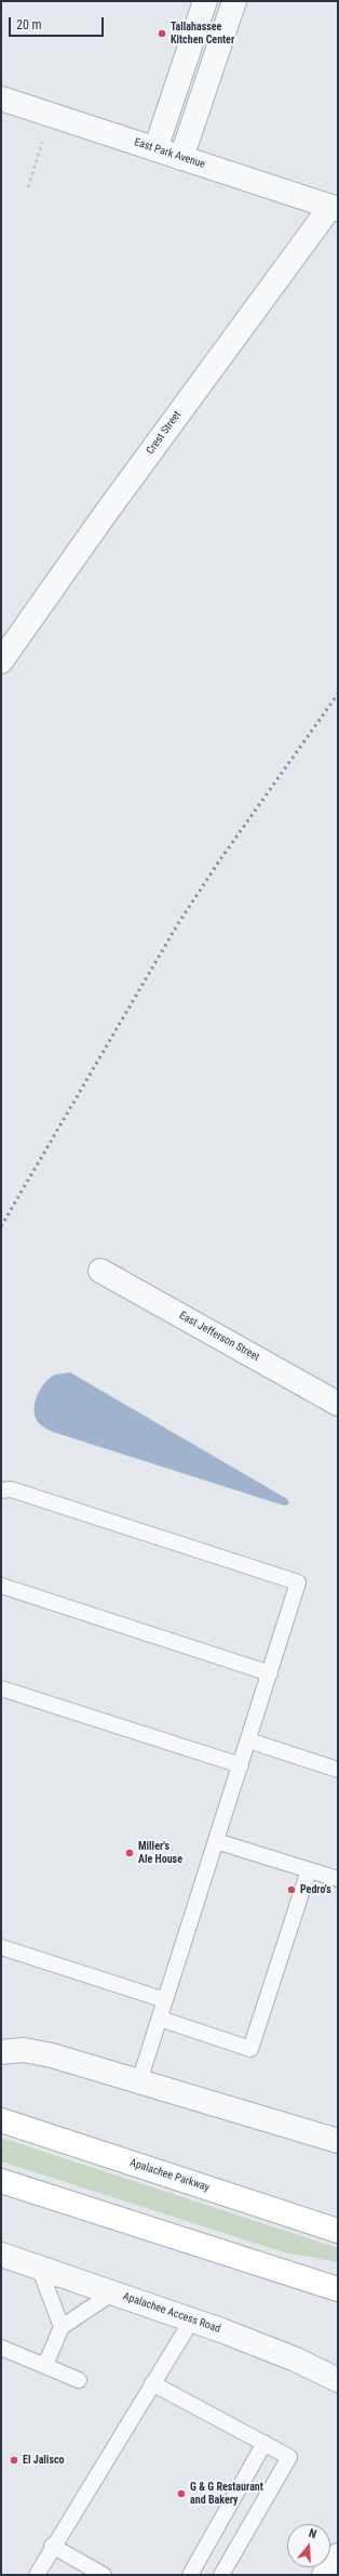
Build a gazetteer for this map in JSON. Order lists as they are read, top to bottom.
{
  "streets": {
    "main road": ["Apalachee Parkway"],
    "street": [
      "East Park Avenue",
      "Crest Street",
      "East Jefferson Street",
      "Apalachee Access Road"
    ]
  },
  "crossings": [
    ["East Park Avenue", "Crest Street"]
  ],
  "places": [
    "Tallahassee Kitchen Center",
    "Miller's Ale House",
    "Pedro's",
    "El Jalisco",
    "G & G Restaurant and Bakery"
  ],
  "scale_bar": "20 m",
  "north": "top"
}
